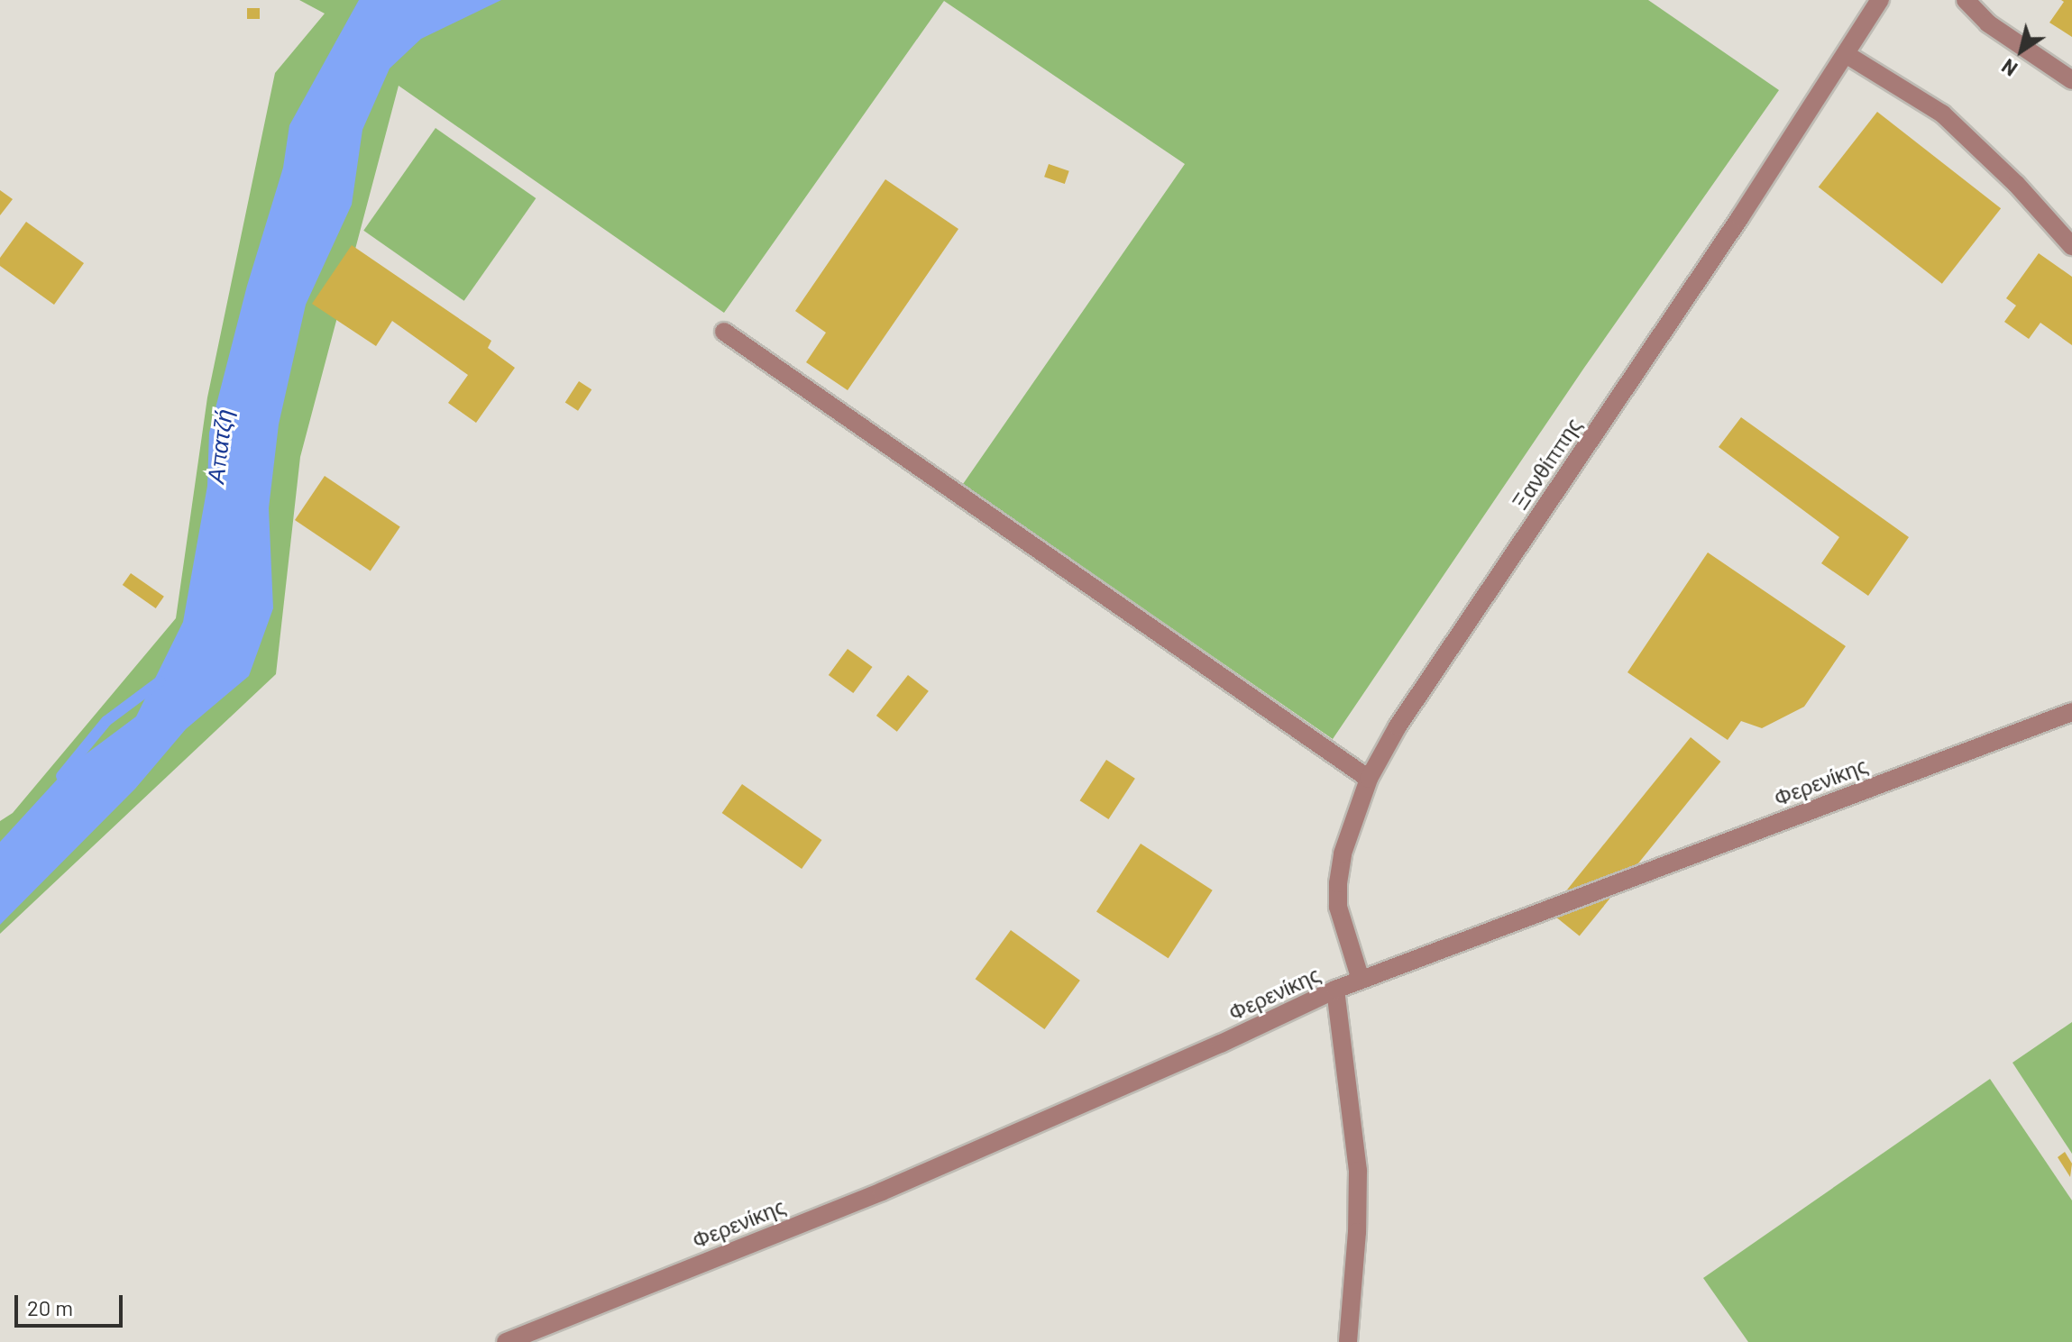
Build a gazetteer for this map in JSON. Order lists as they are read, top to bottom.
{
  "streets": {
    "street": ["Ξανθίππης", "Φερενίκης"]
  },
  "crossings": [
    ["Ξανθίππης", "Φερενίκης"]
  ],
  "water": ["Απατζή"],
  "scale_bar": "20 m",
  "north": "bottom left"
}
